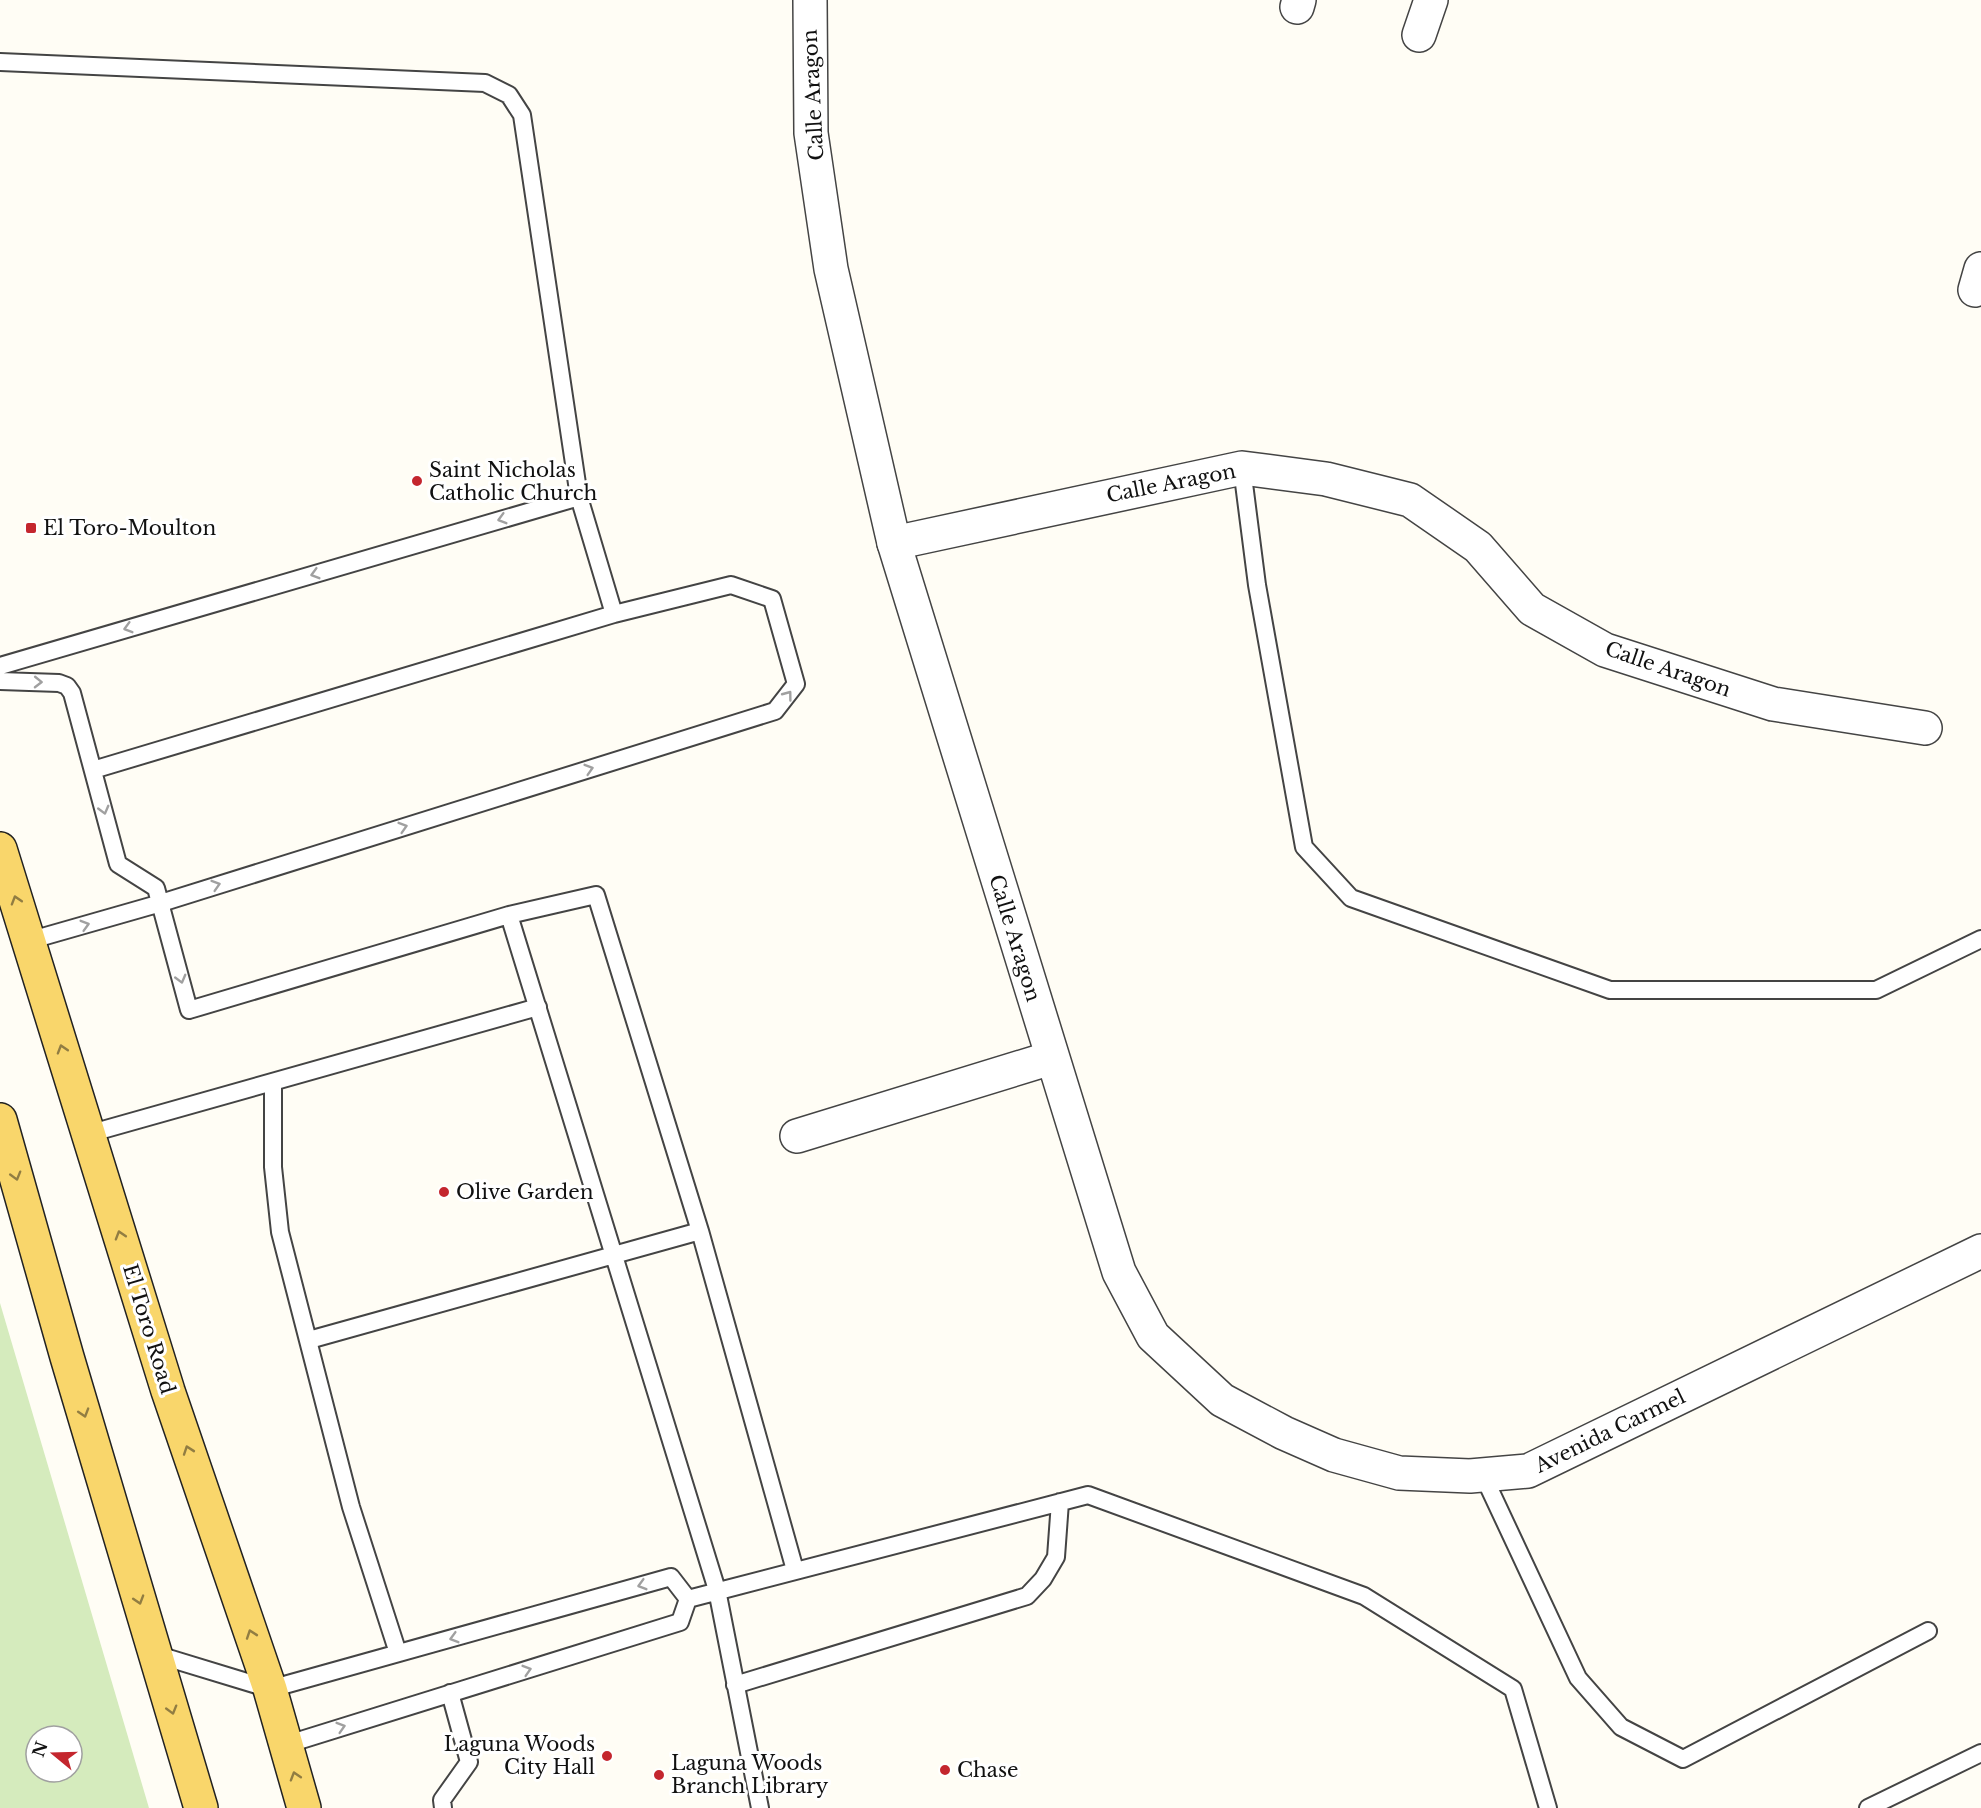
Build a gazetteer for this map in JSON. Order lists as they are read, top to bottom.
{
  "streets": {
    "main road": ["El Toro Road"],
    "street": ["Calle Aragon", "Avenida Carmel"]
  },
  "crossings": [
    ["Calle Aragon", "Avenida Carmel"]
  ],
  "places": {
    "other": [
      "Saint Nicholas Catholic Church",
      "Olive Garden",
      "Laguna Woods City Hall",
      "Chase",
      "Laguna Woods Branch Library"
    ],
    "transit": ["El Toro-Moulton"]
  },
  "north": "left"
}
